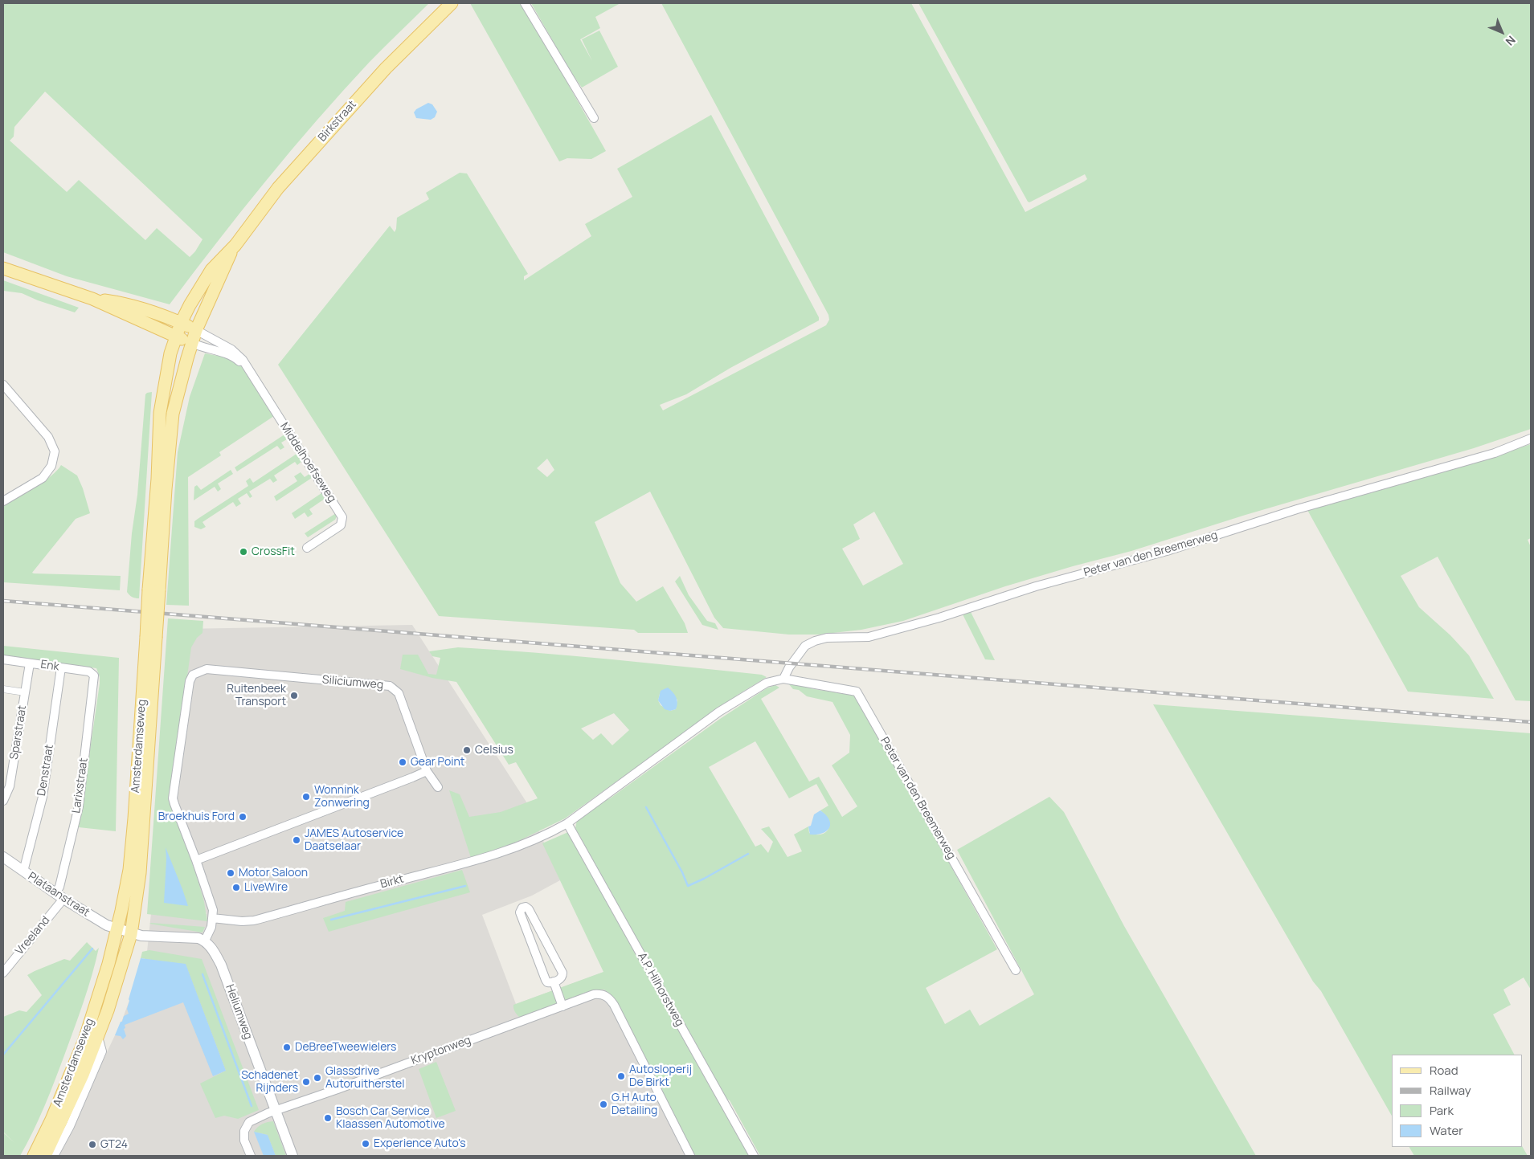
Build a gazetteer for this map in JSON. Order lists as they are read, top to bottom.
{
  "streets": {
    "main road": ["Birkstraat", "Amsterdamseweg"],
    "street": [
      "Middelhoefseweg",
      "Peter van den Breemerweg",
      "Enk",
      "Siliciumweg",
      "Sparstraat",
      "Denstraat",
      "Larixstraat",
      "Birkt",
      "Plataanstraat",
      "Vreeland",
      "A.P. Hilhorstweg",
      "Heliumweg",
      "Kryptonweg"
    ]
  },
  "crossings": [
    ["Birkstraat", "Middelhoefseweg"],
    ["Birkstraat", "Amsterdamseweg"],
    ["Middelhoefseweg", "Amsterdamseweg"],
    ["Peter van den Breemerweg", "Birkt"],
    ["Peter van den Breemerweg", "A.P. Hilhorstweg"],
    ["Enk", "Sparstraat"],
    ["Enk", "Denstraat"],
    ["Enk", "Larixstraat"],
    ["Siliciumweg", "Birkt"],
    ["Siliciumweg", "Heliumweg"],
    ["Amsterdamseweg", "Plataanstraat"],
    ["Denstraat", "Plataanstraat"],
    ["Larixstraat", "Plataanstraat"],
    ["Larixstraat", "Vreeland"],
    ["Birkt", "A.P. Hilhorstweg"],
    ["Plataanstraat", "Vreeland"],
    ["Heliumweg", "Kryptonweg"]
  ],
  "places": [
    "CrossFit",
    "Ruitenbeek Transport",
    "Celsius",
    "Gear Point",
    "Wonnink Zonwering",
    "Broekhuis Ford",
    "JAMES Autoservice Daatselaar",
    "Motor Saloon",
    "LiveWire",
    "DeBreeTweewielers",
    "Autosloperij De Birkt",
    "Glassdrive Autoruitherstel",
    "Schadenet Rijnders",
    "G.H Auto Detailing",
    "Bosch Car Service Klaassen Automotive",
    "Experience Auto's",
    "GT24"
  ],
  "legend": [
    "Road",
    "Railway",
    "Park",
    "Water"
  ],
  "north": "bottom right"
}
